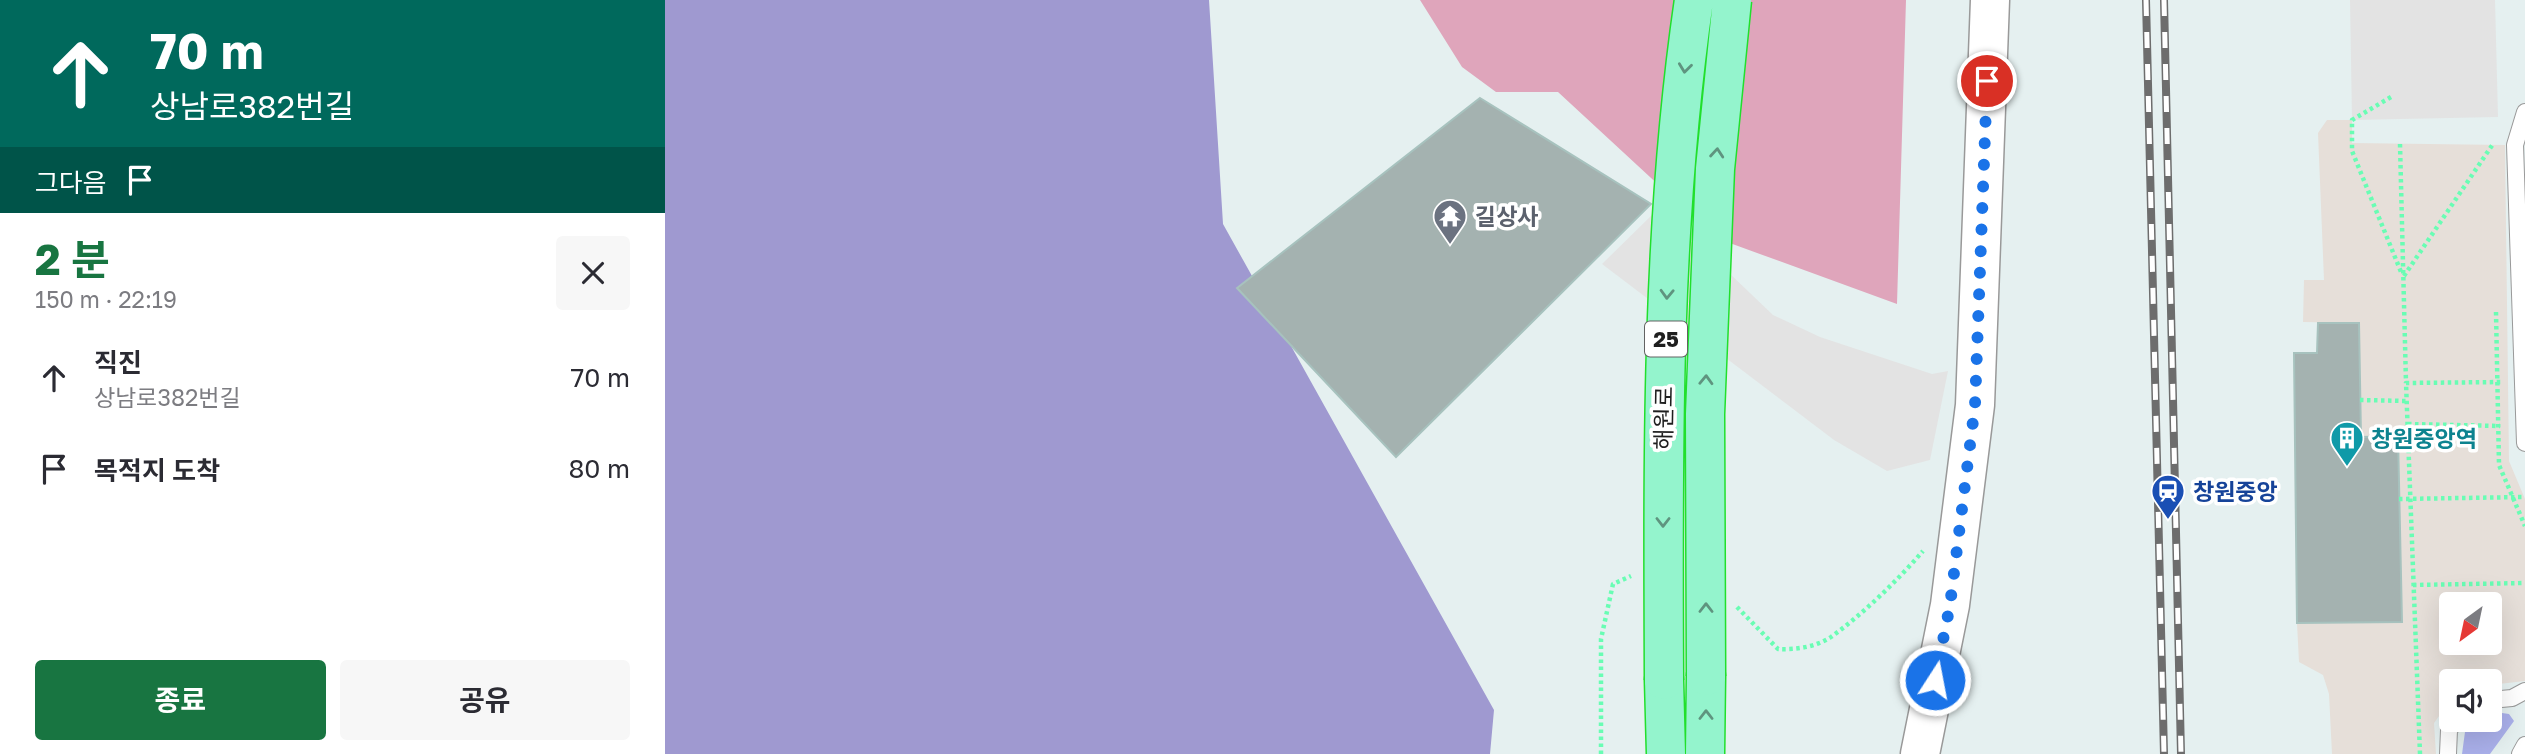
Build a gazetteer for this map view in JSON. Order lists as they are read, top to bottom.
{
  "streets": {
    "highway": ["25", "해원로"]
  },
  "places": {
    "temple": ["길상사"],
    "building": ["창원중앙역"],
    "station": ["창원중앙"]
  },
  "north": "bottom left",
  "page": {
    "turn": ["70 m", "상남로382번길"],
    "then": "그다음",
    "heading": ["2 분", "150 m · 22:19"],
    "list": [
      {
        "name": "직진",
        "note": "상남로382번길",
        "value": "70 m"
      },
      {
        "name": "목적지 도착",
        "value": "80 m"
      }
    ],
    "buttons": ["종료", "공유"]
  }
}
